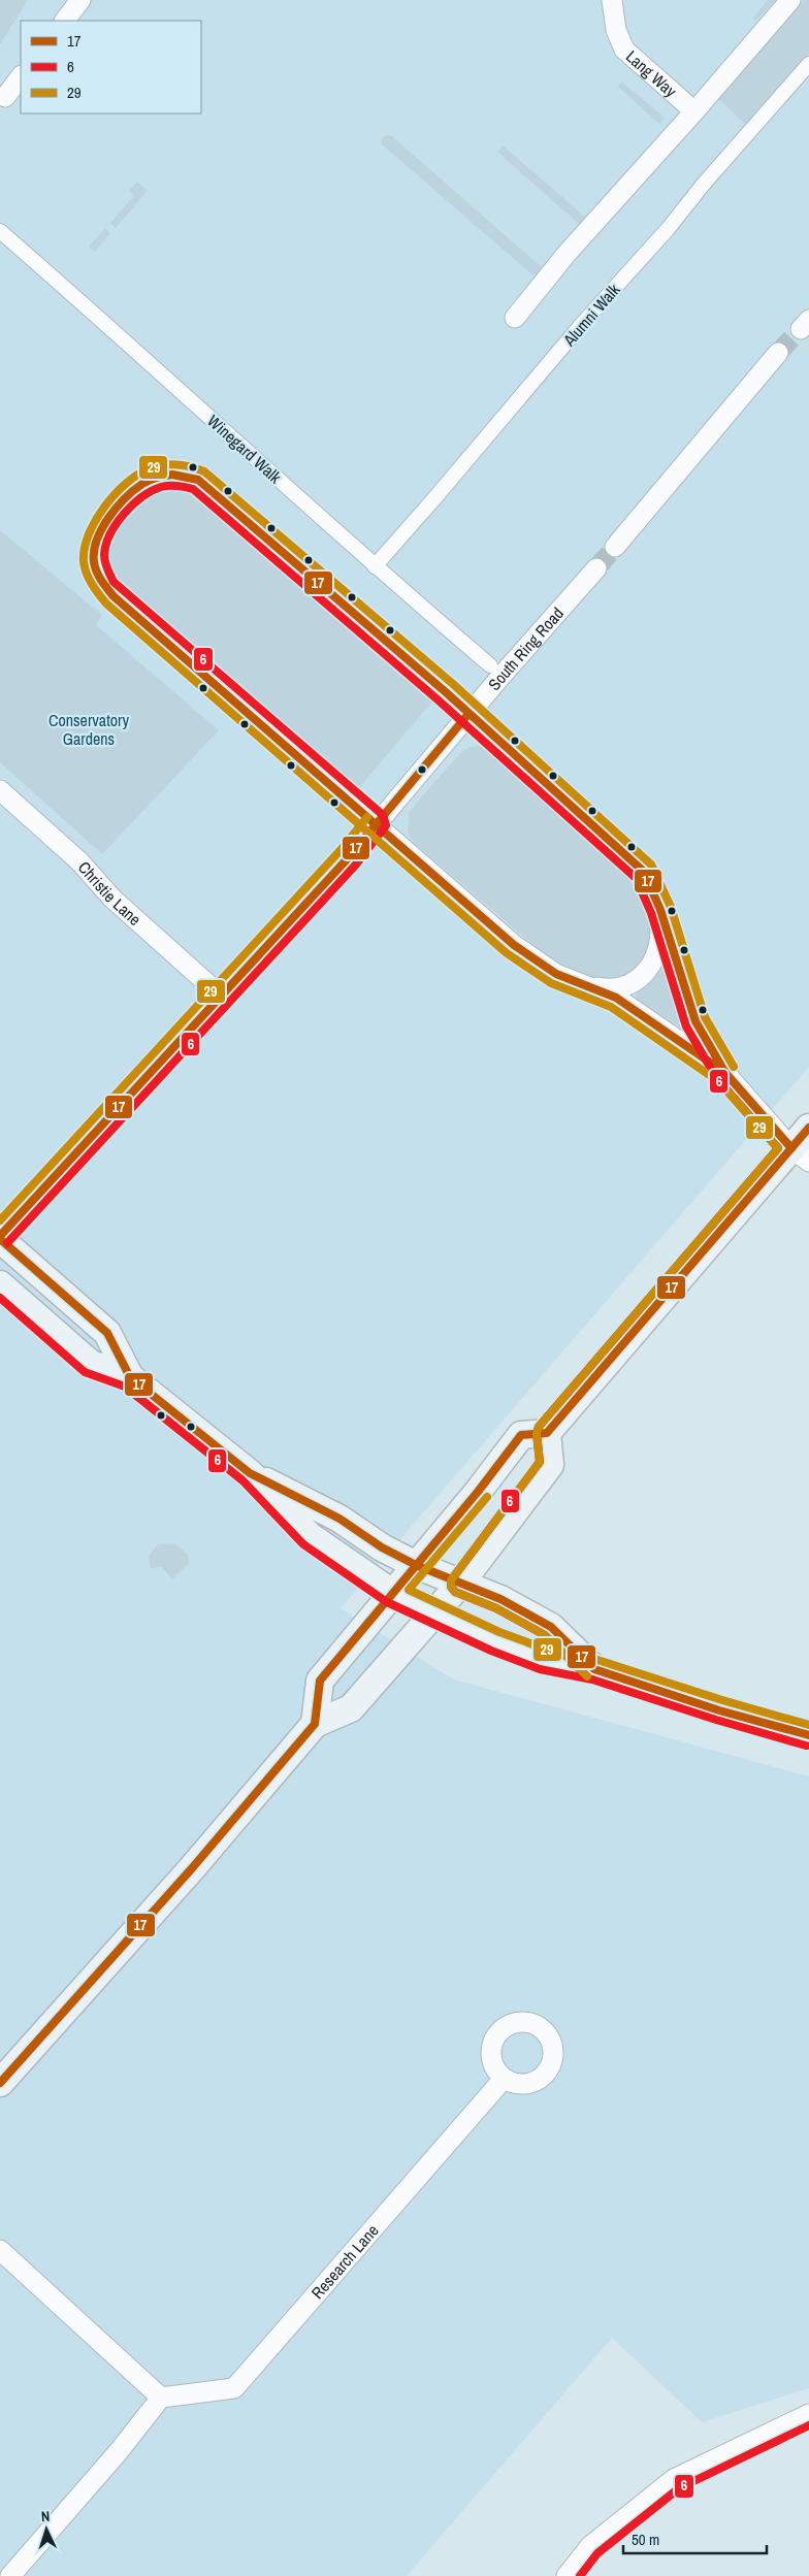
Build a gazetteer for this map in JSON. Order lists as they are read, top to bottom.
{
  "streets": {
    "street": [
      "Lang Way",
      "Alumni Walk",
      "Winegard Walk",
      "South Ring Road",
      "Christie Lane",
      "Research Lane"
    ]
  },
  "crossings": [
    ["Alumni Walk", "Winegard Walk"],
    ["South Ring Road", "Christie Lane"]
  ],
  "parks": ["Conservatory Gardens"],
  "lines": ["transit line 29", "transit line 17", "transit line 6"],
  "legend": ["17", "6", "29"],
  "scale_bar": "50 m",
  "north": "top"
}
